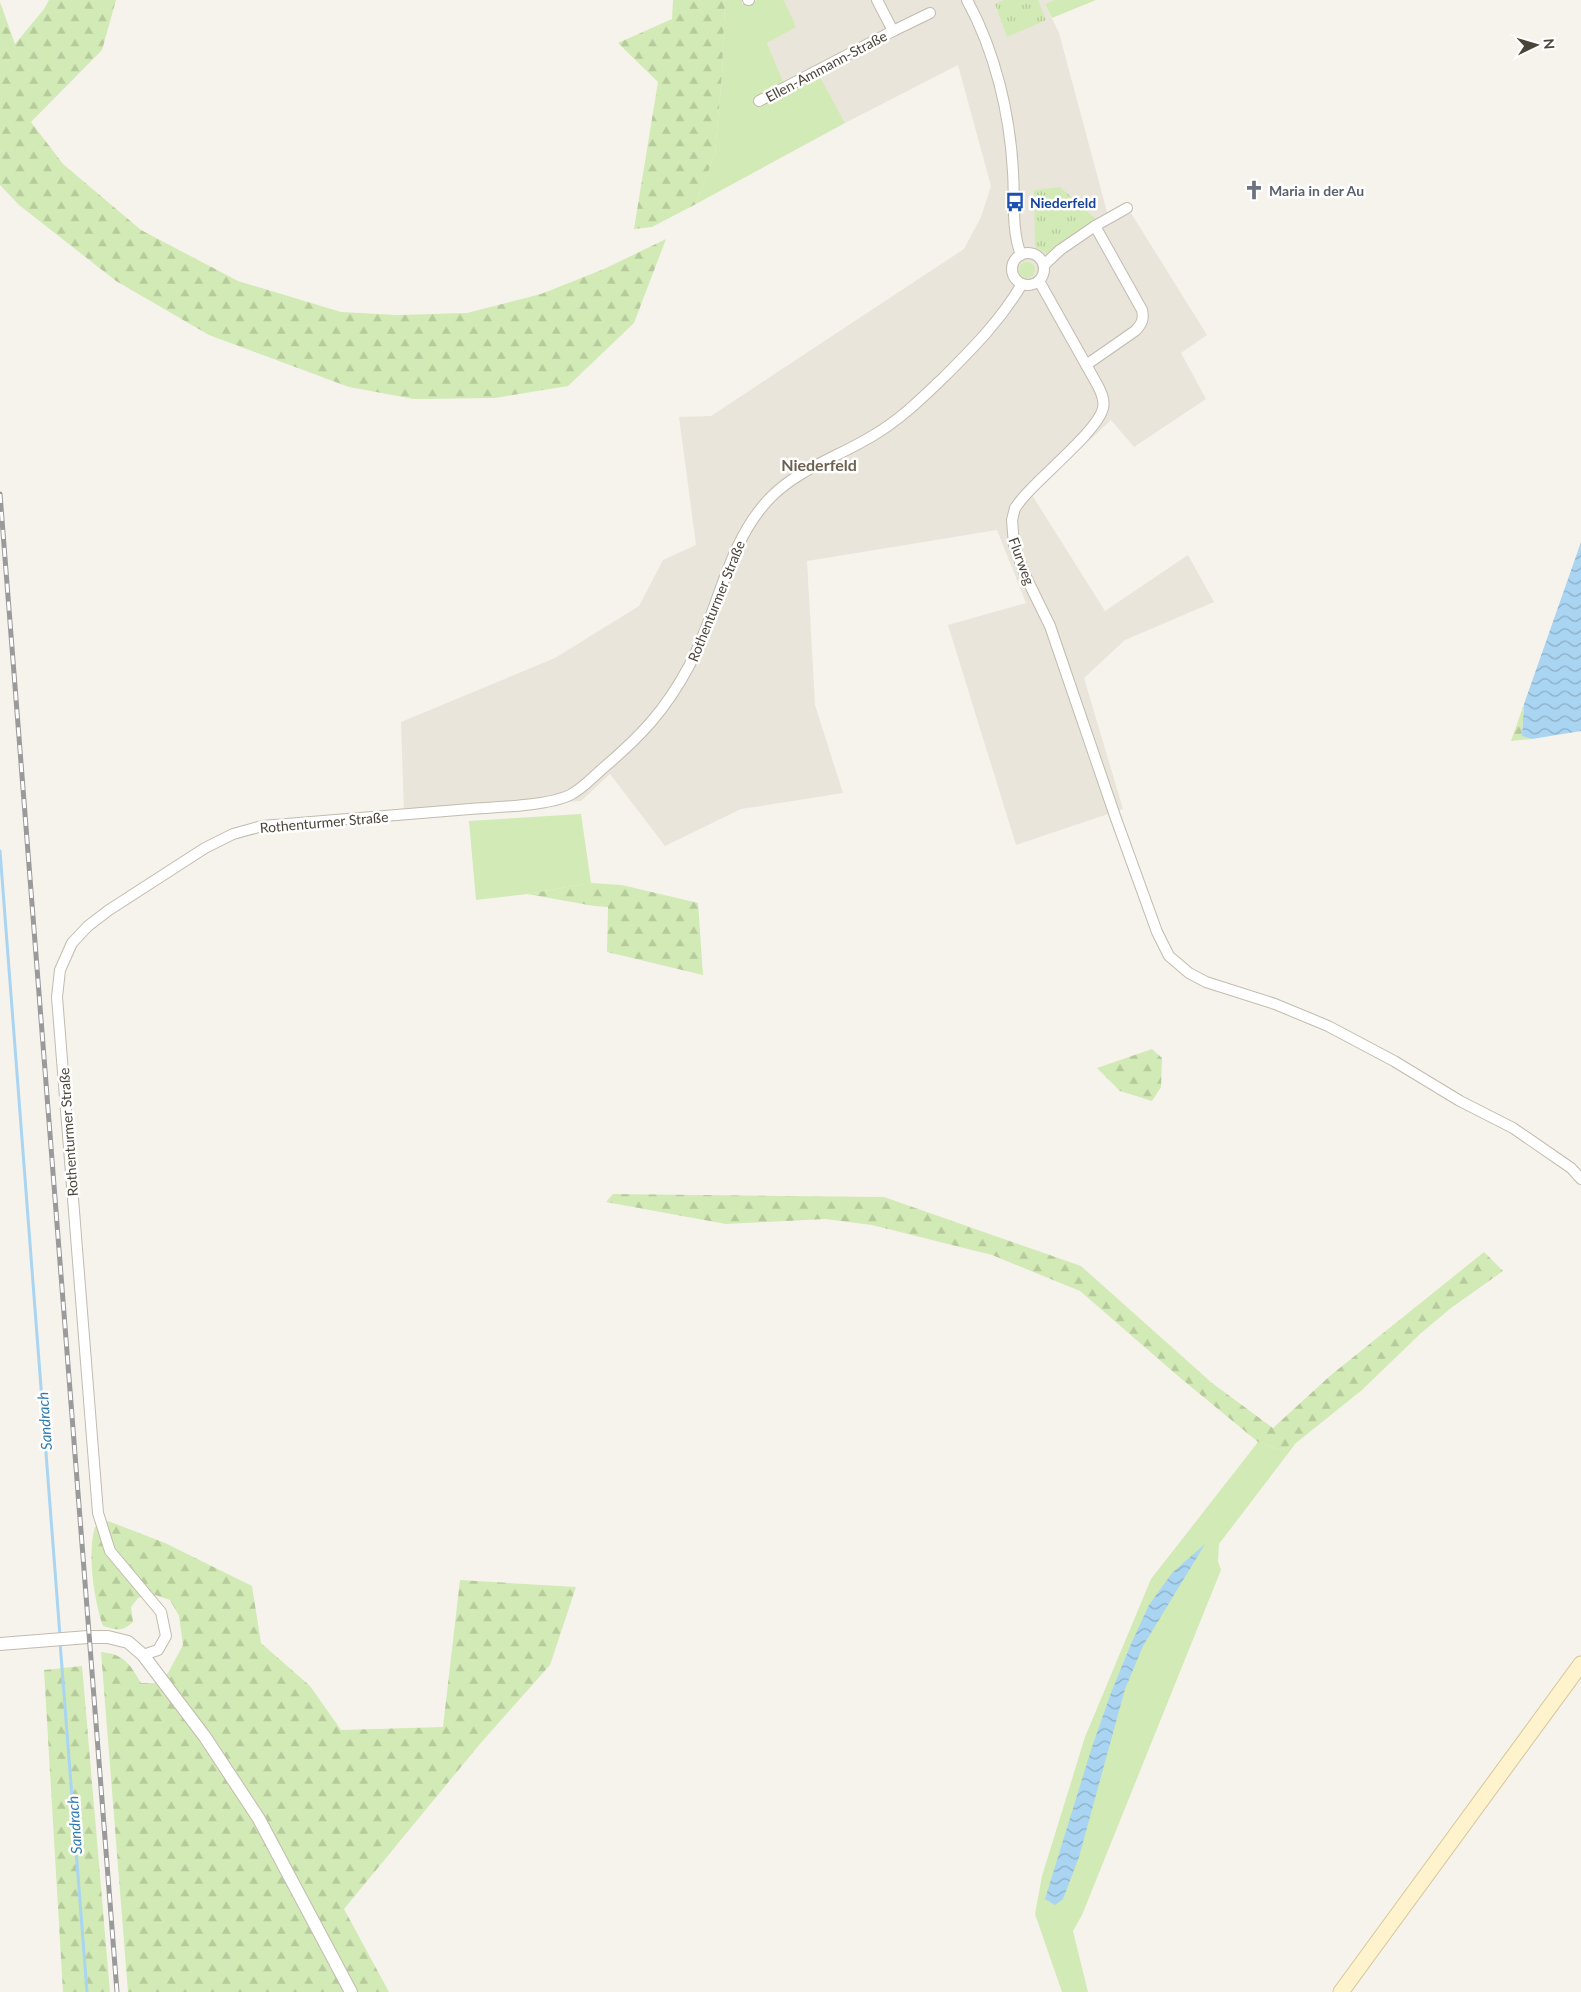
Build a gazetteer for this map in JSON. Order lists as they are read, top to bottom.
{
  "streets": {
    "street": ["Ellen-Ammann-Straße", "Flurweg", "Rothenturmer Straße"]
  },
  "crossings": [
    ["Flurweg", "Rothenturmer Straße"]
  ],
  "districts": ["Niederfeld"],
  "water": ["Sandrach"],
  "places": {
    "church": ["Maria in der Au"],
    "bus stop": ["Niederfeld"]
  },
  "north": "right"
}
